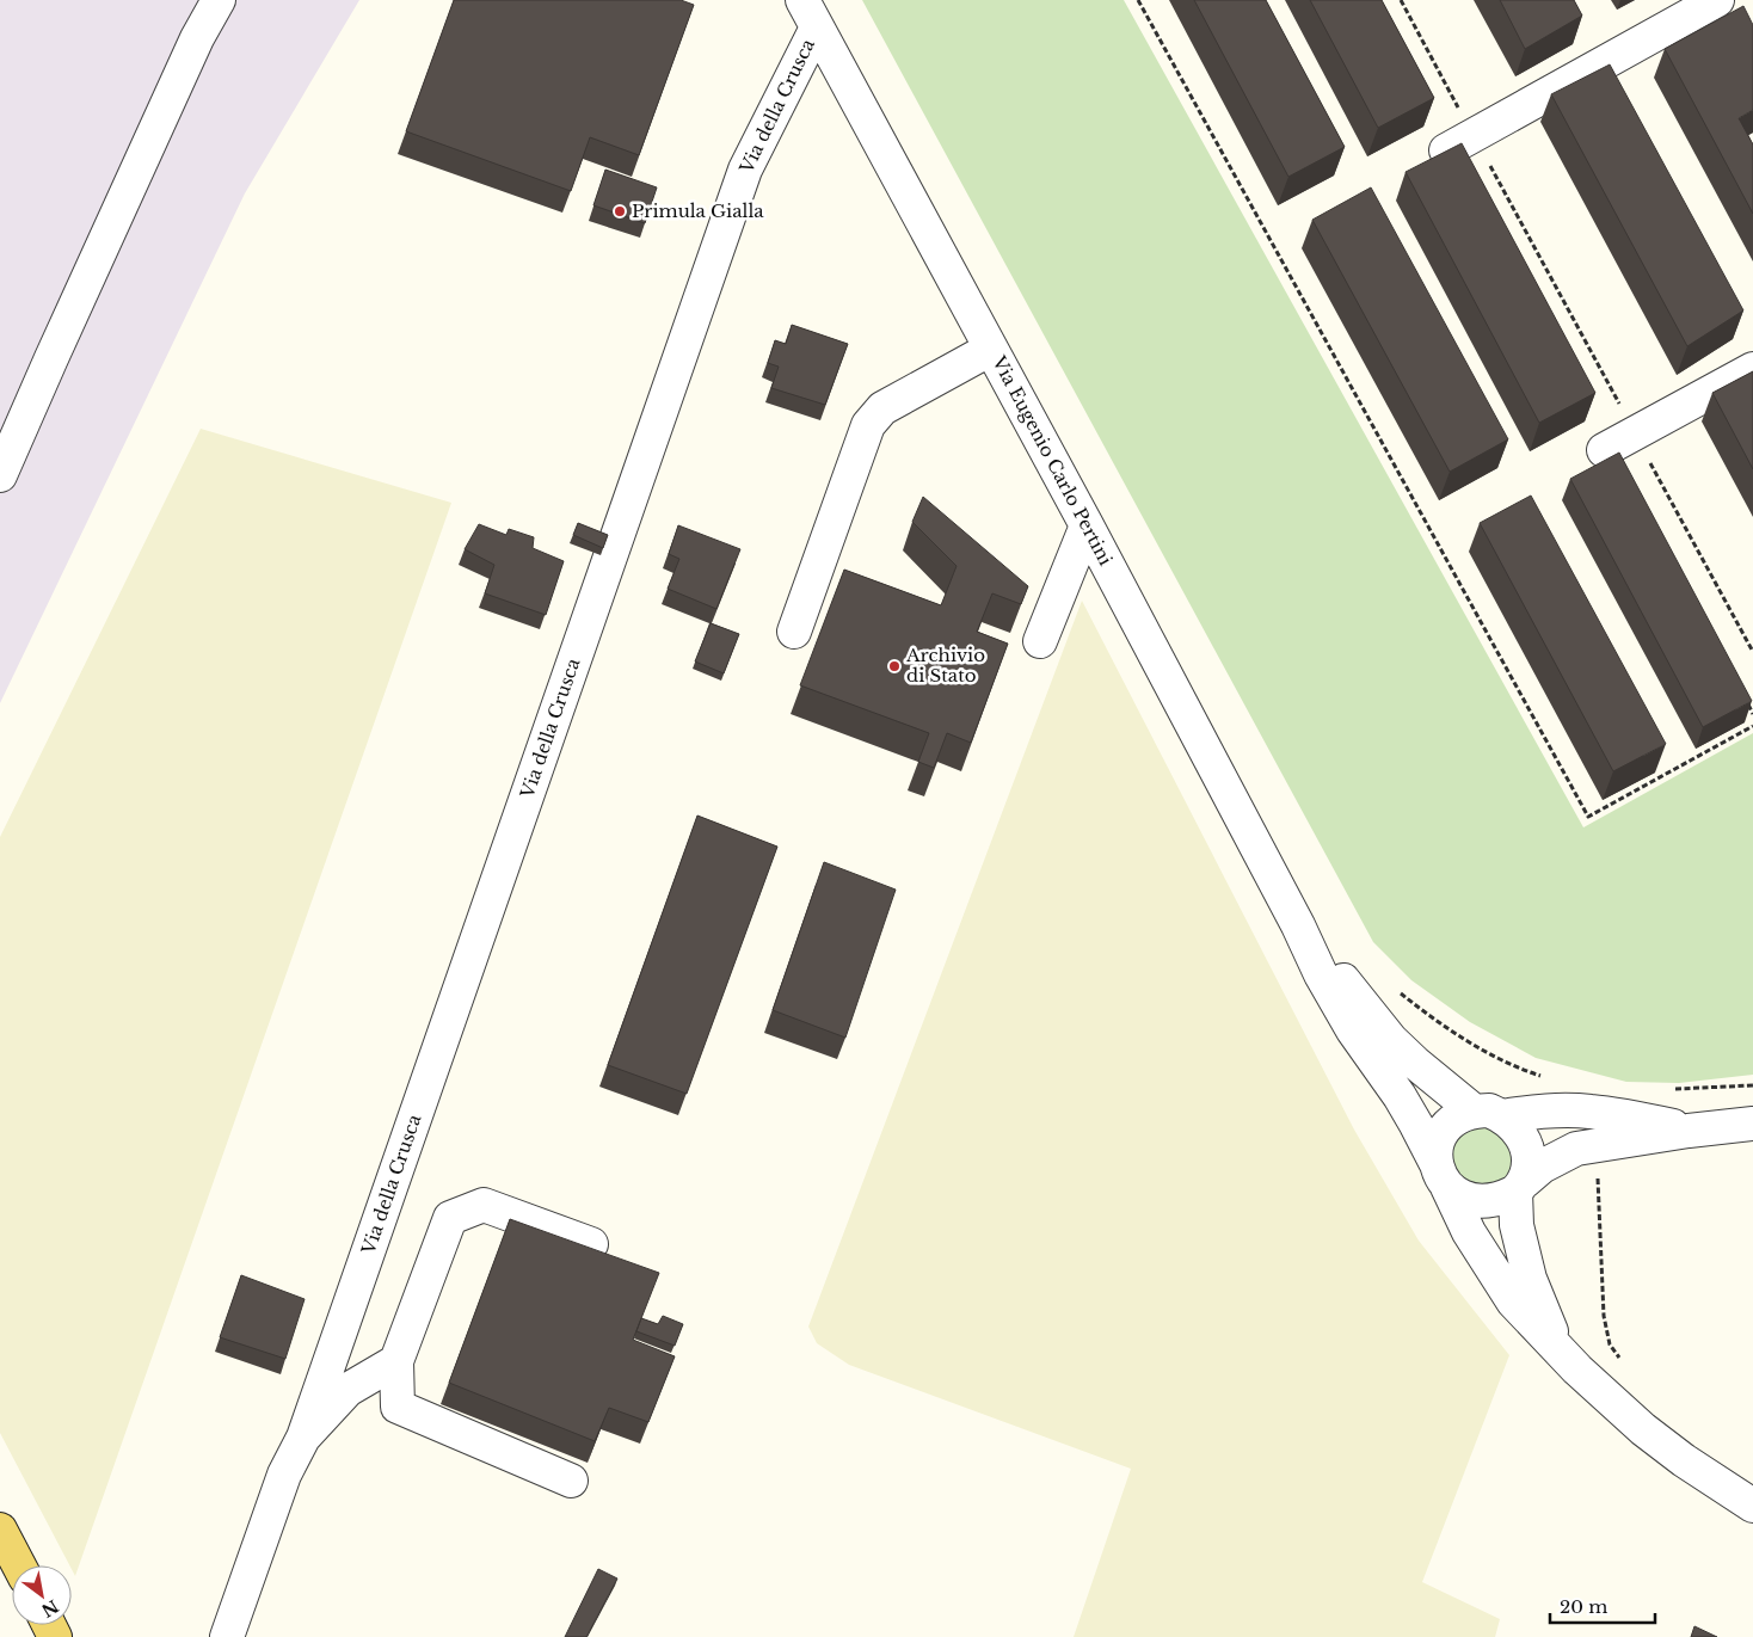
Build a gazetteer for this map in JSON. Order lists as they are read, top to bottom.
{
  "streets": {
    "street": ["Via della Crusca", "Via Eugenio Carlo Pertini"]
  },
  "crossings": [
    ["Via della Crusca", "Via Eugenio Carlo Pertini"]
  ],
  "places": ["Primula Gialla", "Archivio di Stato"],
  "scale_bar": "20 m",
  "north": "bottom right"
}
